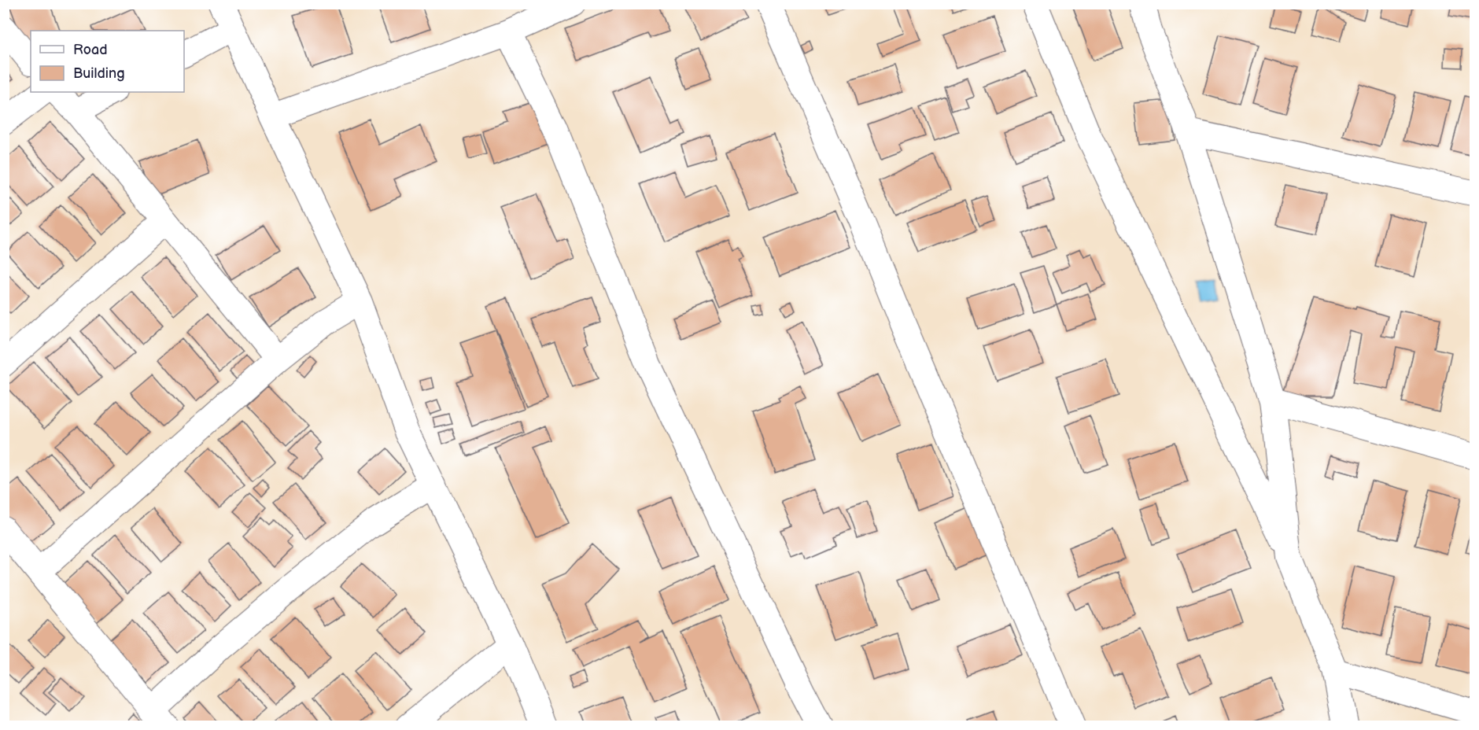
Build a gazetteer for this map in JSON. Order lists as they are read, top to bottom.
{
  "legend": ["Road", "Building"]
}
